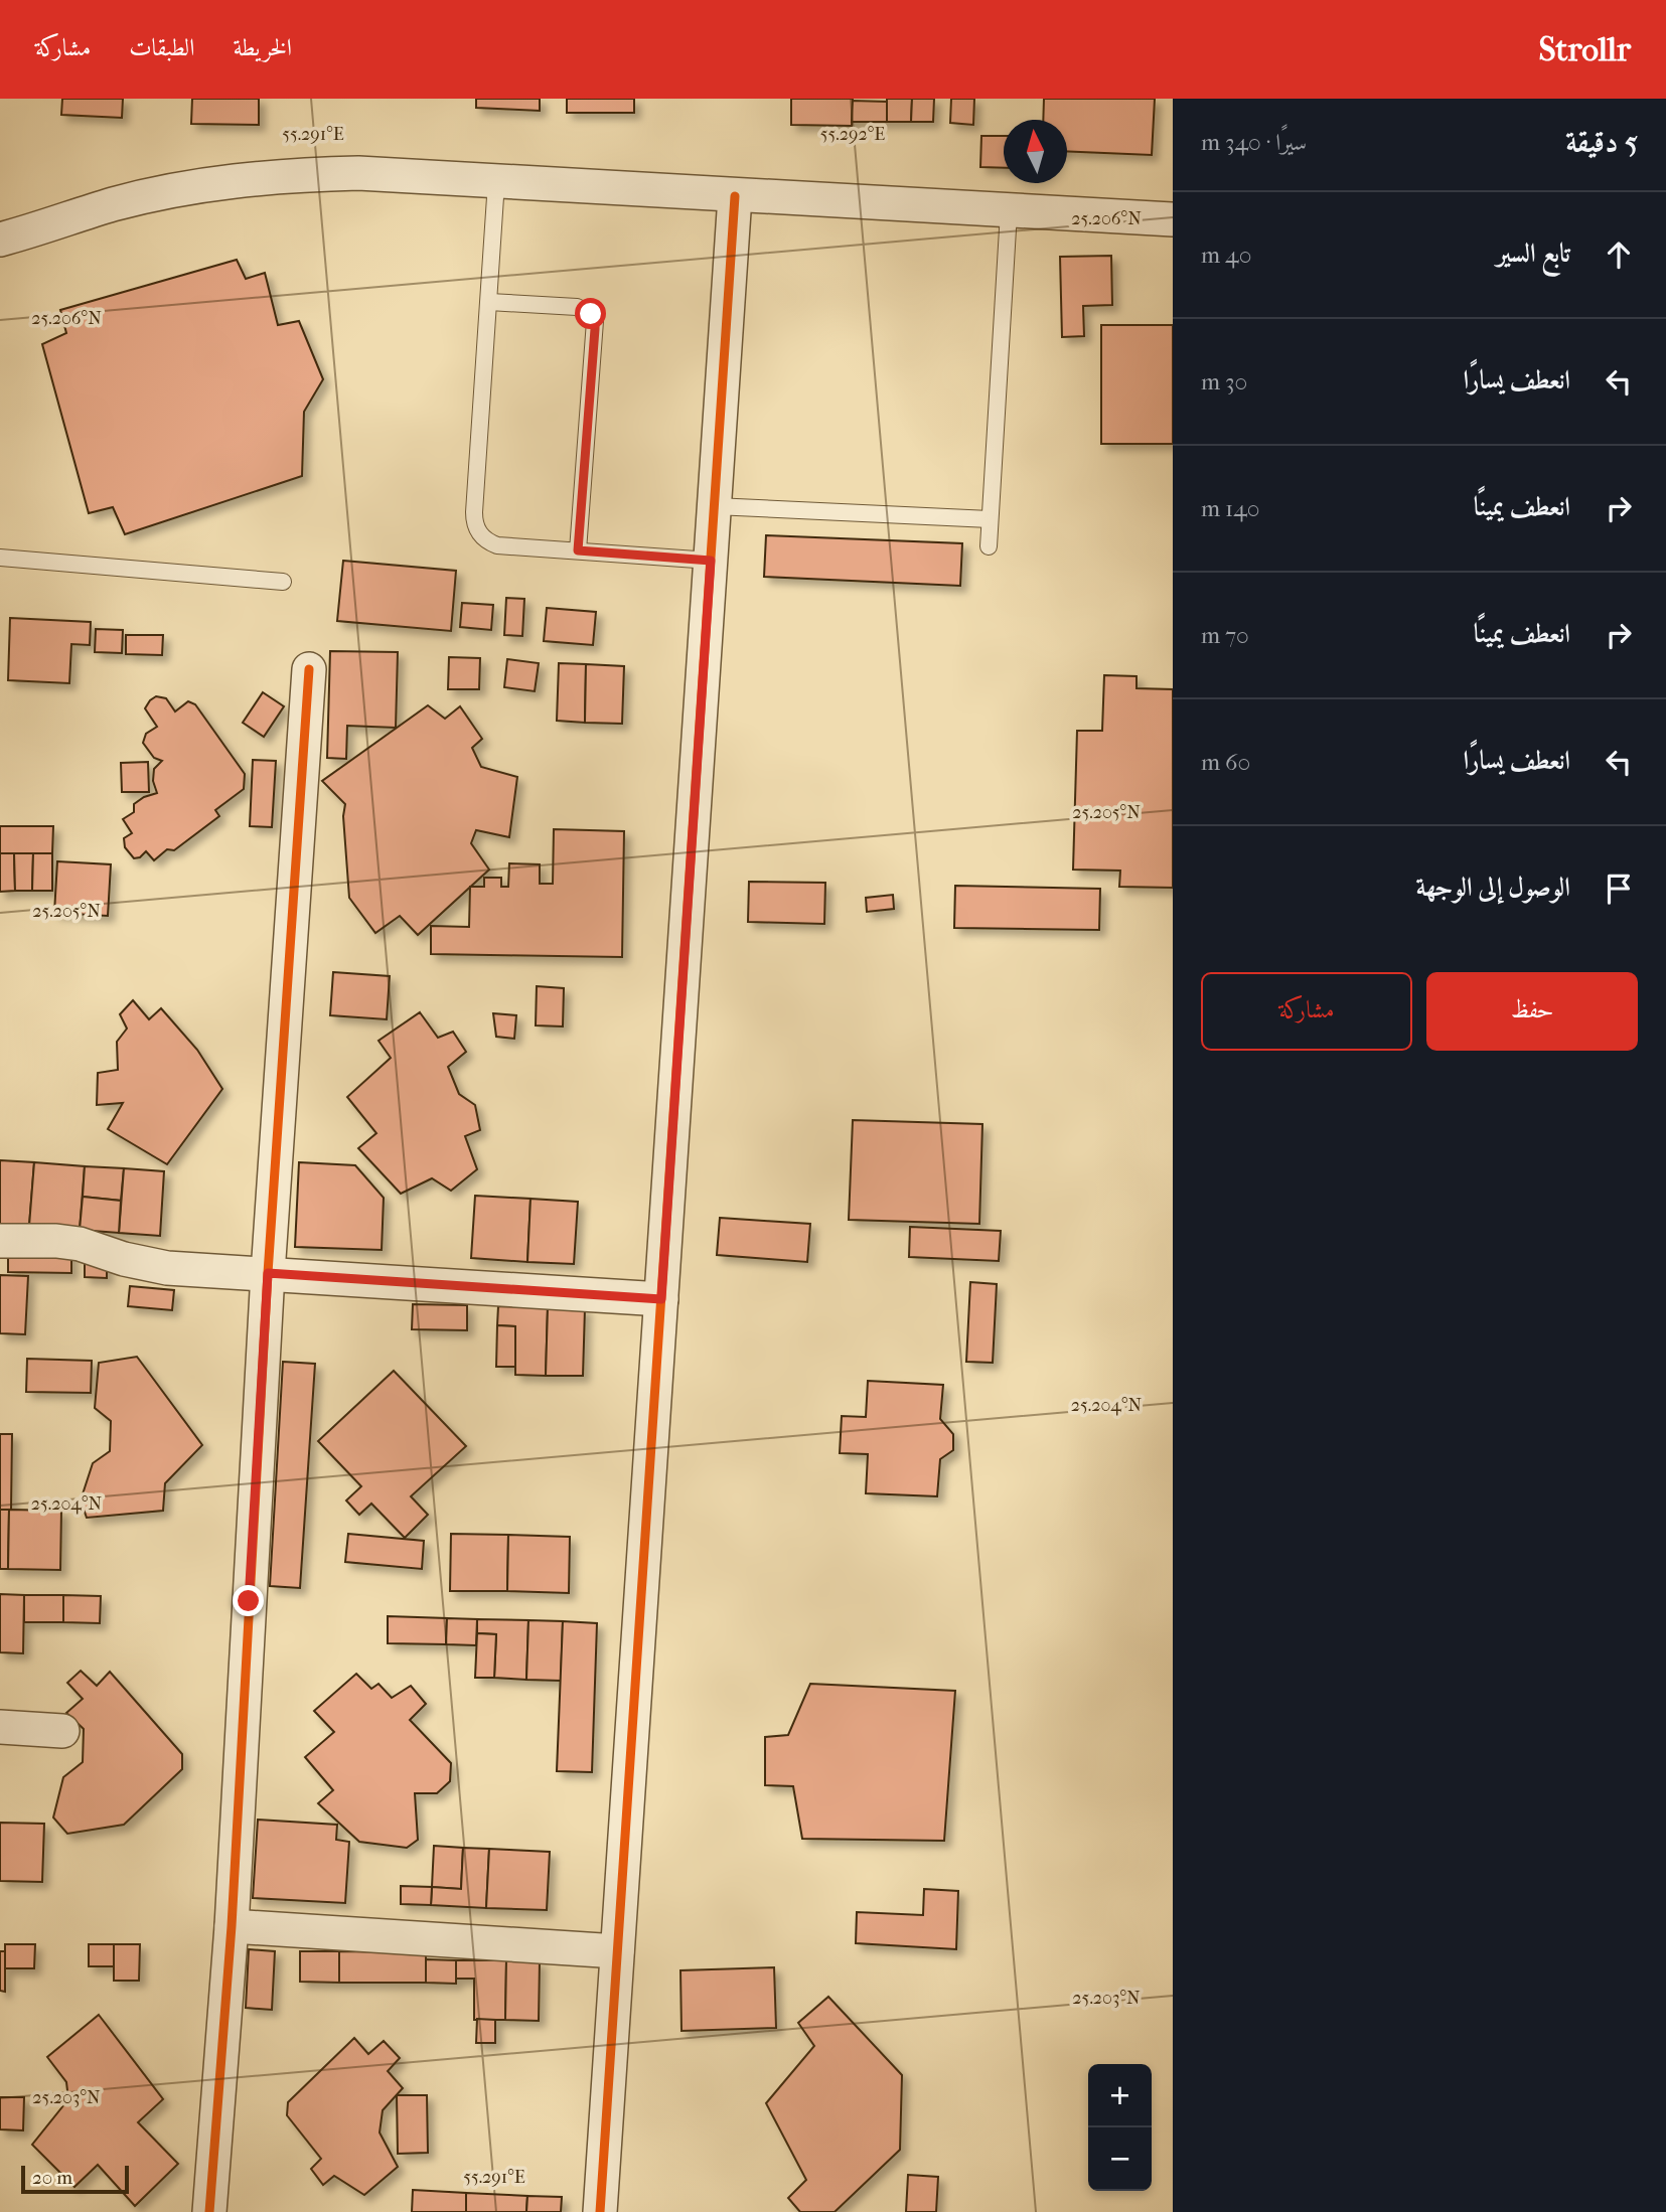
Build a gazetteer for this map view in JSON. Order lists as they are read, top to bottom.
{
  "scale_bar": "20 m",
  "north": "top",
  "page": {
    "header": "Strollr",
    "nav": ["الخريطة", "الطبقات", "مشاركة"],
    "heading": ["5 دقيقة", "سيرًا · 340 m"],
    "list": [
      ["تابع السير", "40 m"],
      ["انعطف يسارًا", "30 m"],
      ["انعطف يمينًا", "140 m"],
      ["انعطف يمينًا", "70 m"],
      ["انعطف يسارًا", "60 m"],
      "الوصول إلى الوجهة"
    ],
    "buttons": ["حفظ", "مشاركة"],
    "map_buttons": ["+", "−"],
    "scale": "20 m"
  },
  "coordinates": [
    "55.291°E",
    "55.292°E",
    "25.206°N",
    "25.205°N",
    "25.204°N",
    "25.203°N"
  ]
}
